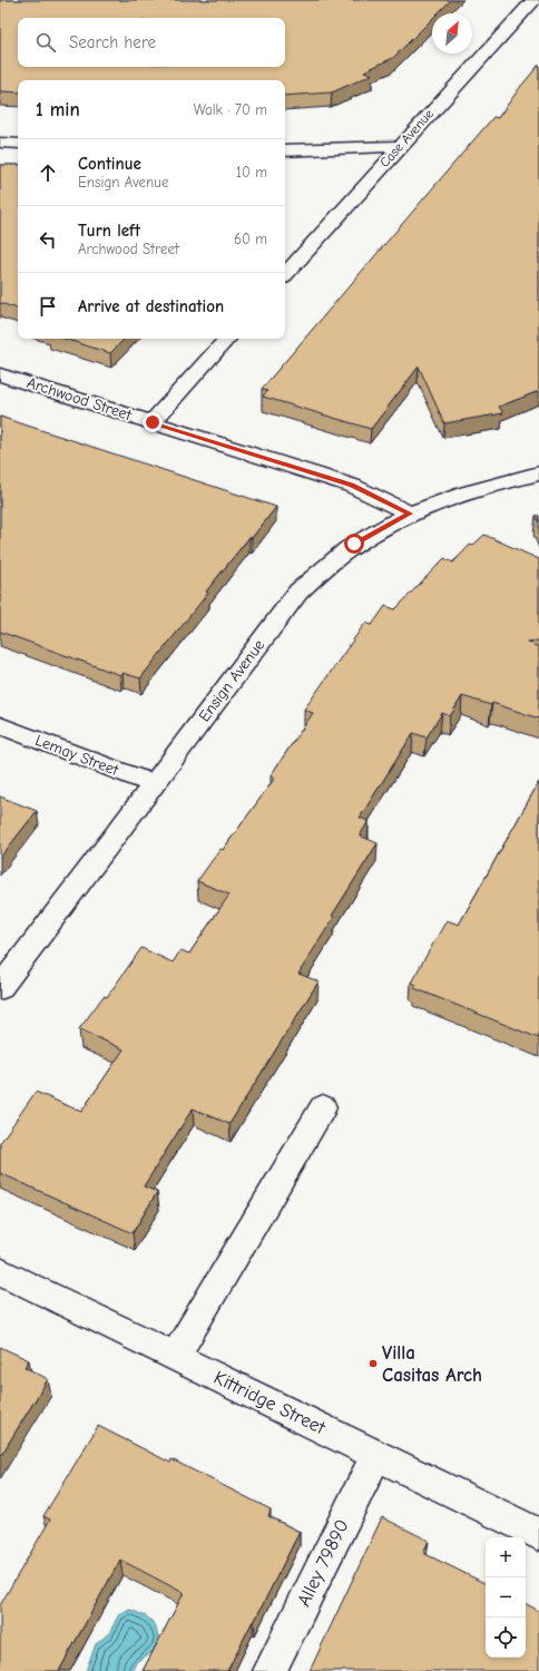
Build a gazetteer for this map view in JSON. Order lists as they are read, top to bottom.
{
  "streets": {
    "street": [
      "Case Avenue",
      "Archwood Street",
      "Ensign Avenue",
      "Lemay Street",
      "Kittridge Street",
      "Alley 79890"
    ]
  },
  "crossings": [
    ["Archwood Street", "Ensign Avenue"],
    ["Ensign Avenue", "Lemay Street"],
    ["Kittridge Street", "Alley 79890"]
  ],
  "places": ["Villa Casitas Arch"],
  "north": "top right",
  "page": {
    "search": "Search here",
    "heading": ["1 min", "Walk · 70 m"],
    "list": [
      ["Continue", "Ensign Avenue", "10 m"],
      ["Turn left", "Archwood Street", "60 m"],
      "Arrive at destination"
    ],
    "map_buttons": ["+", "−"]
  }
}
